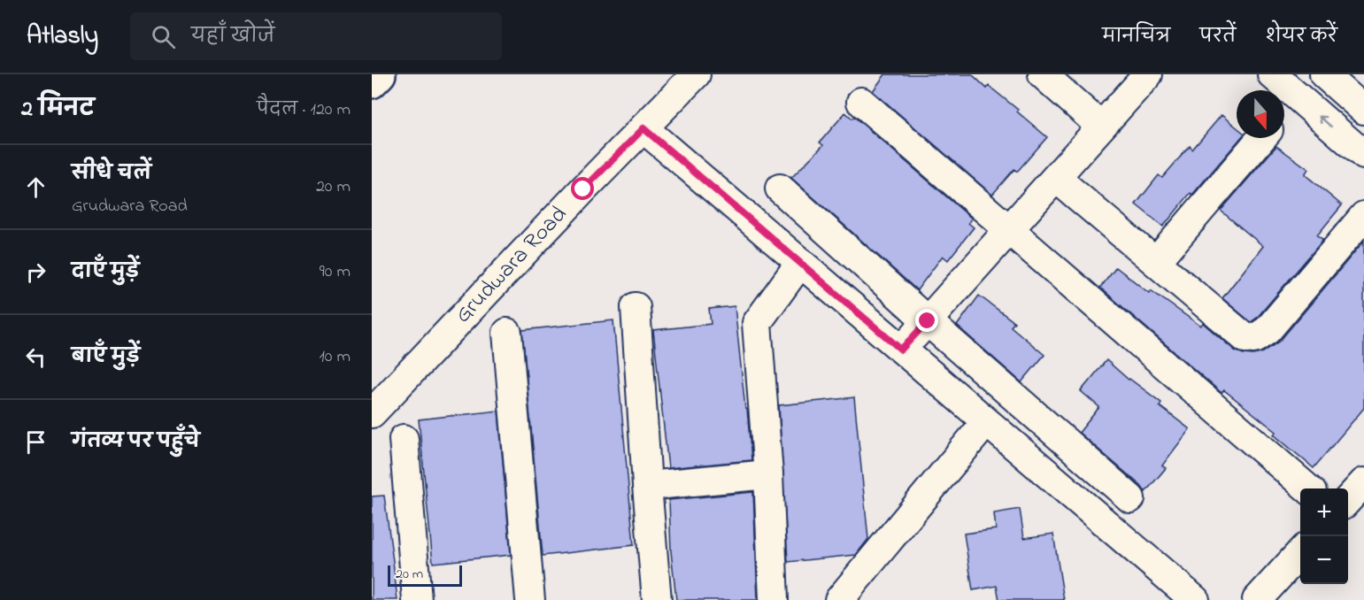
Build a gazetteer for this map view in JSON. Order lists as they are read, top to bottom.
{
  "streets": {
    "street": ["Grudwara Road"]
  },
  "scale_bar": "20 m",
  "north": "bottom",
  "page": {
    "header": "Atlasly",
    "search": "यहाँ खोजें",
    "nav": ["मानचित्र", "परतें", "शेयर करें"],
    "heading": ["2 मिनट", "पैदल · 120 m"],
    "list": [
      ["सीधे चलें", "Grudwara Road", "20 m"],
      ["दाएँ मुड़ें", "90 m"],
      ["बाएँ मुड़ें", "10 m"],
      "गंतव्य पर पहुँचे"
    ],
    "map_buttons": ["+", "−"],
    "scale": "20 m"
  }
}
